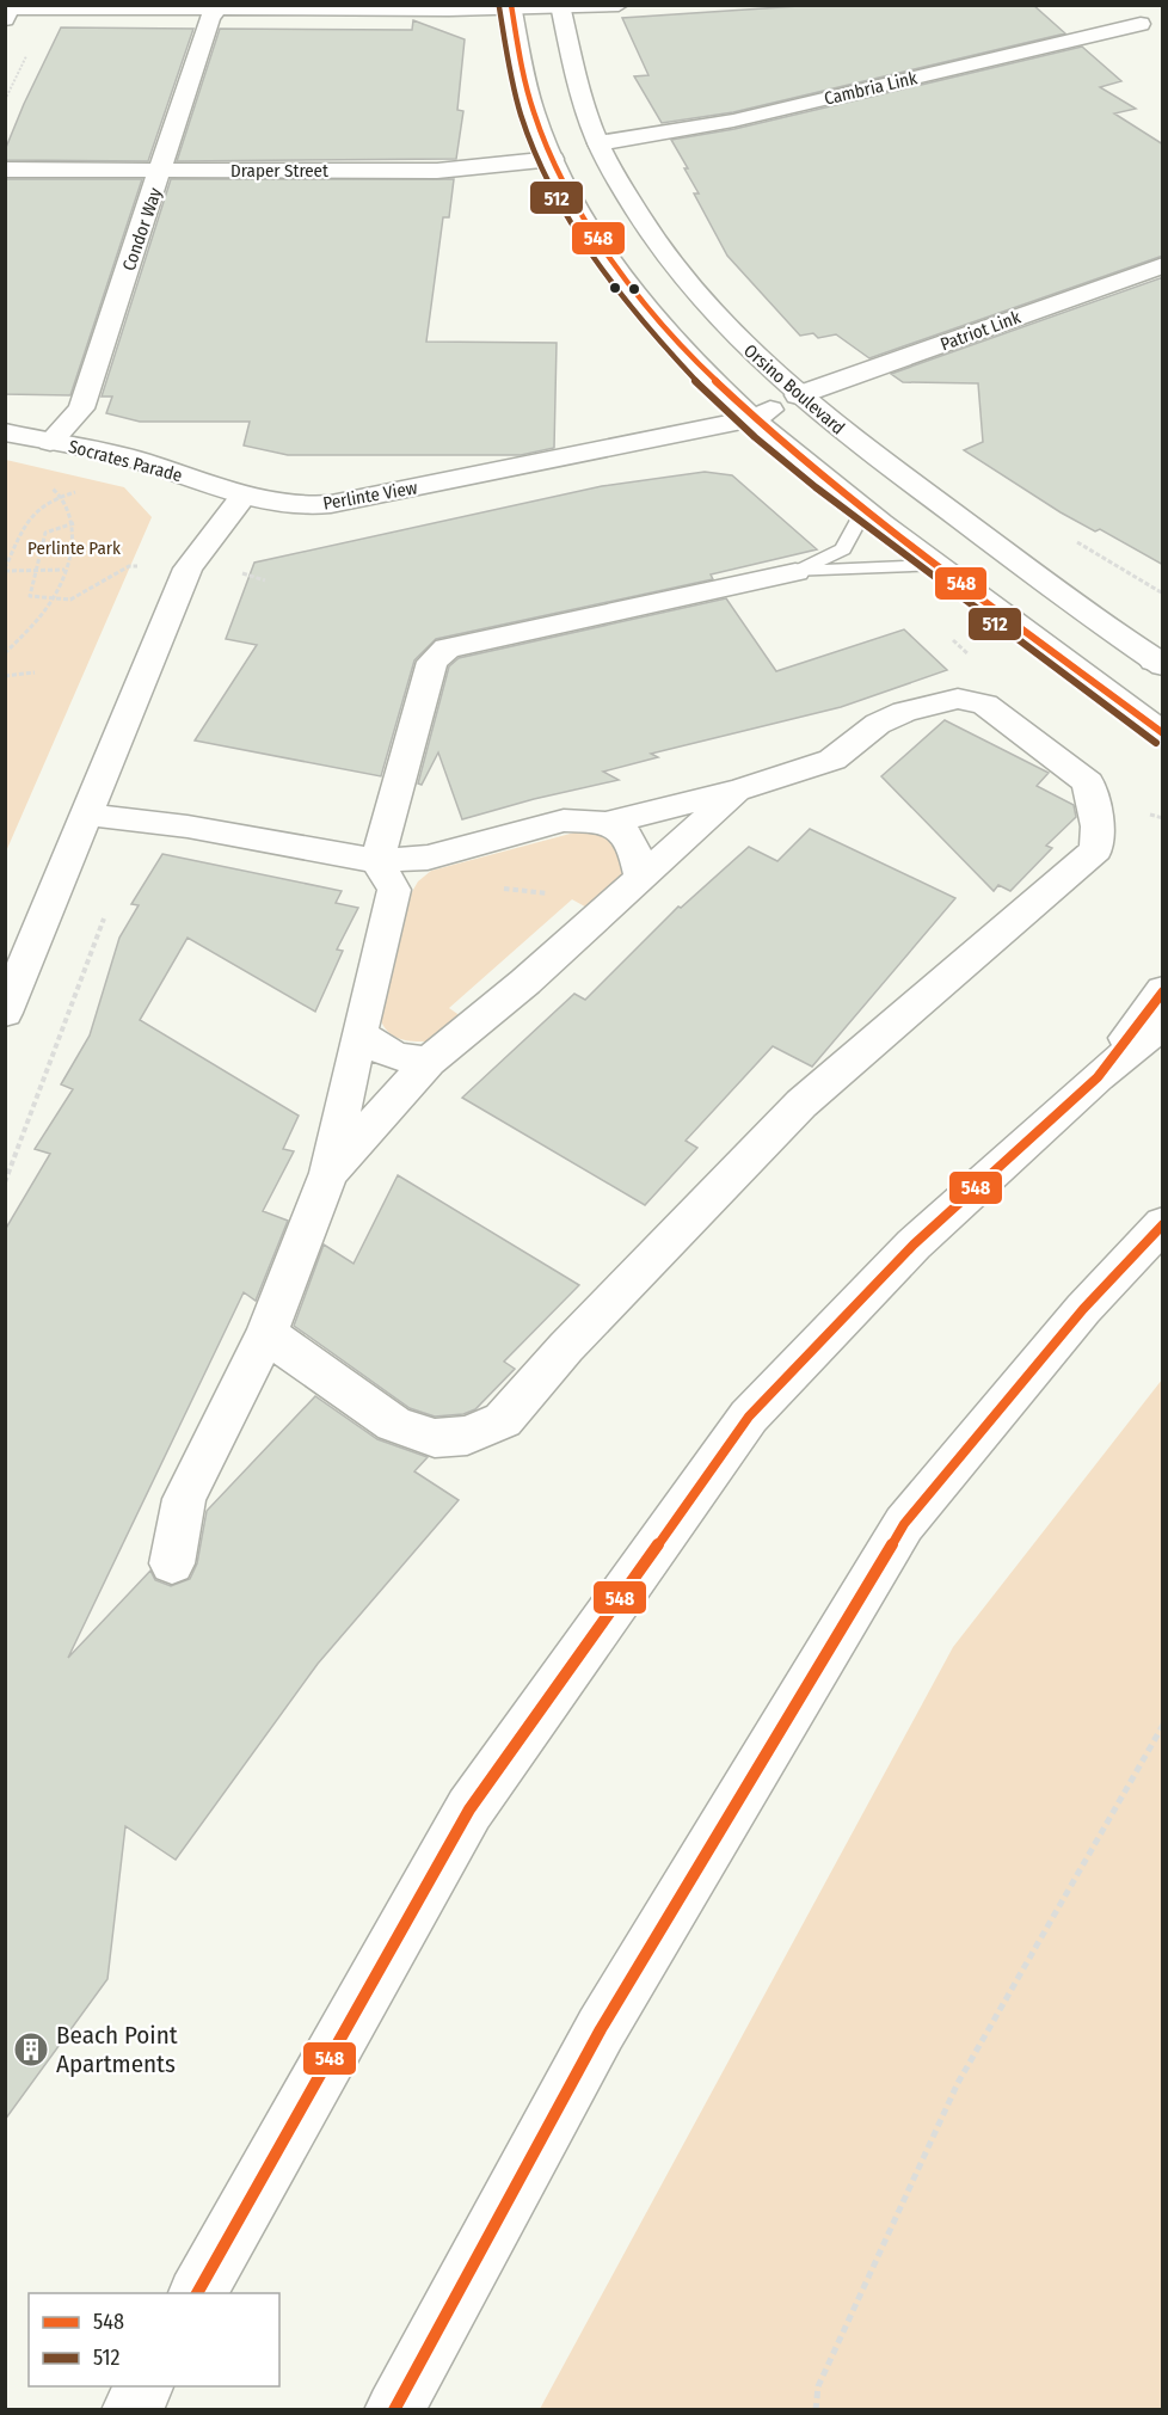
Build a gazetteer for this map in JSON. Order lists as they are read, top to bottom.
{
  "streets": {
    "street": [
      "Cambria Link",
      "Draper Street",
      "Condor Way",
      "Patriot Link",
      "Orsino Boulevard",
      "Socrates Parade",
      "Perlinte View"
    ]
  },
  "crossings": [
    ["Cambria Link", "Orsino Boulevard"],
    ["Draper Street", "Condor Way"],
    ["Condor Way", "Socrates Parade"],
    ["Patriot Link", "Orsino Boulevard"],
    ["Patriot Link", "Perlinte View"],
    ["Orsino Boulevard", "Perlinte View"],
    ["Socrates Parade", "Perlinte View"]
  ],
  "parks": ["Perlinte Park"],
  "places": {
    "building": ["Beach Point Apartments"]
  },
  "lines": ["transit line 548", "transit line 512"],
  "legend": ["548", "512"]
}
